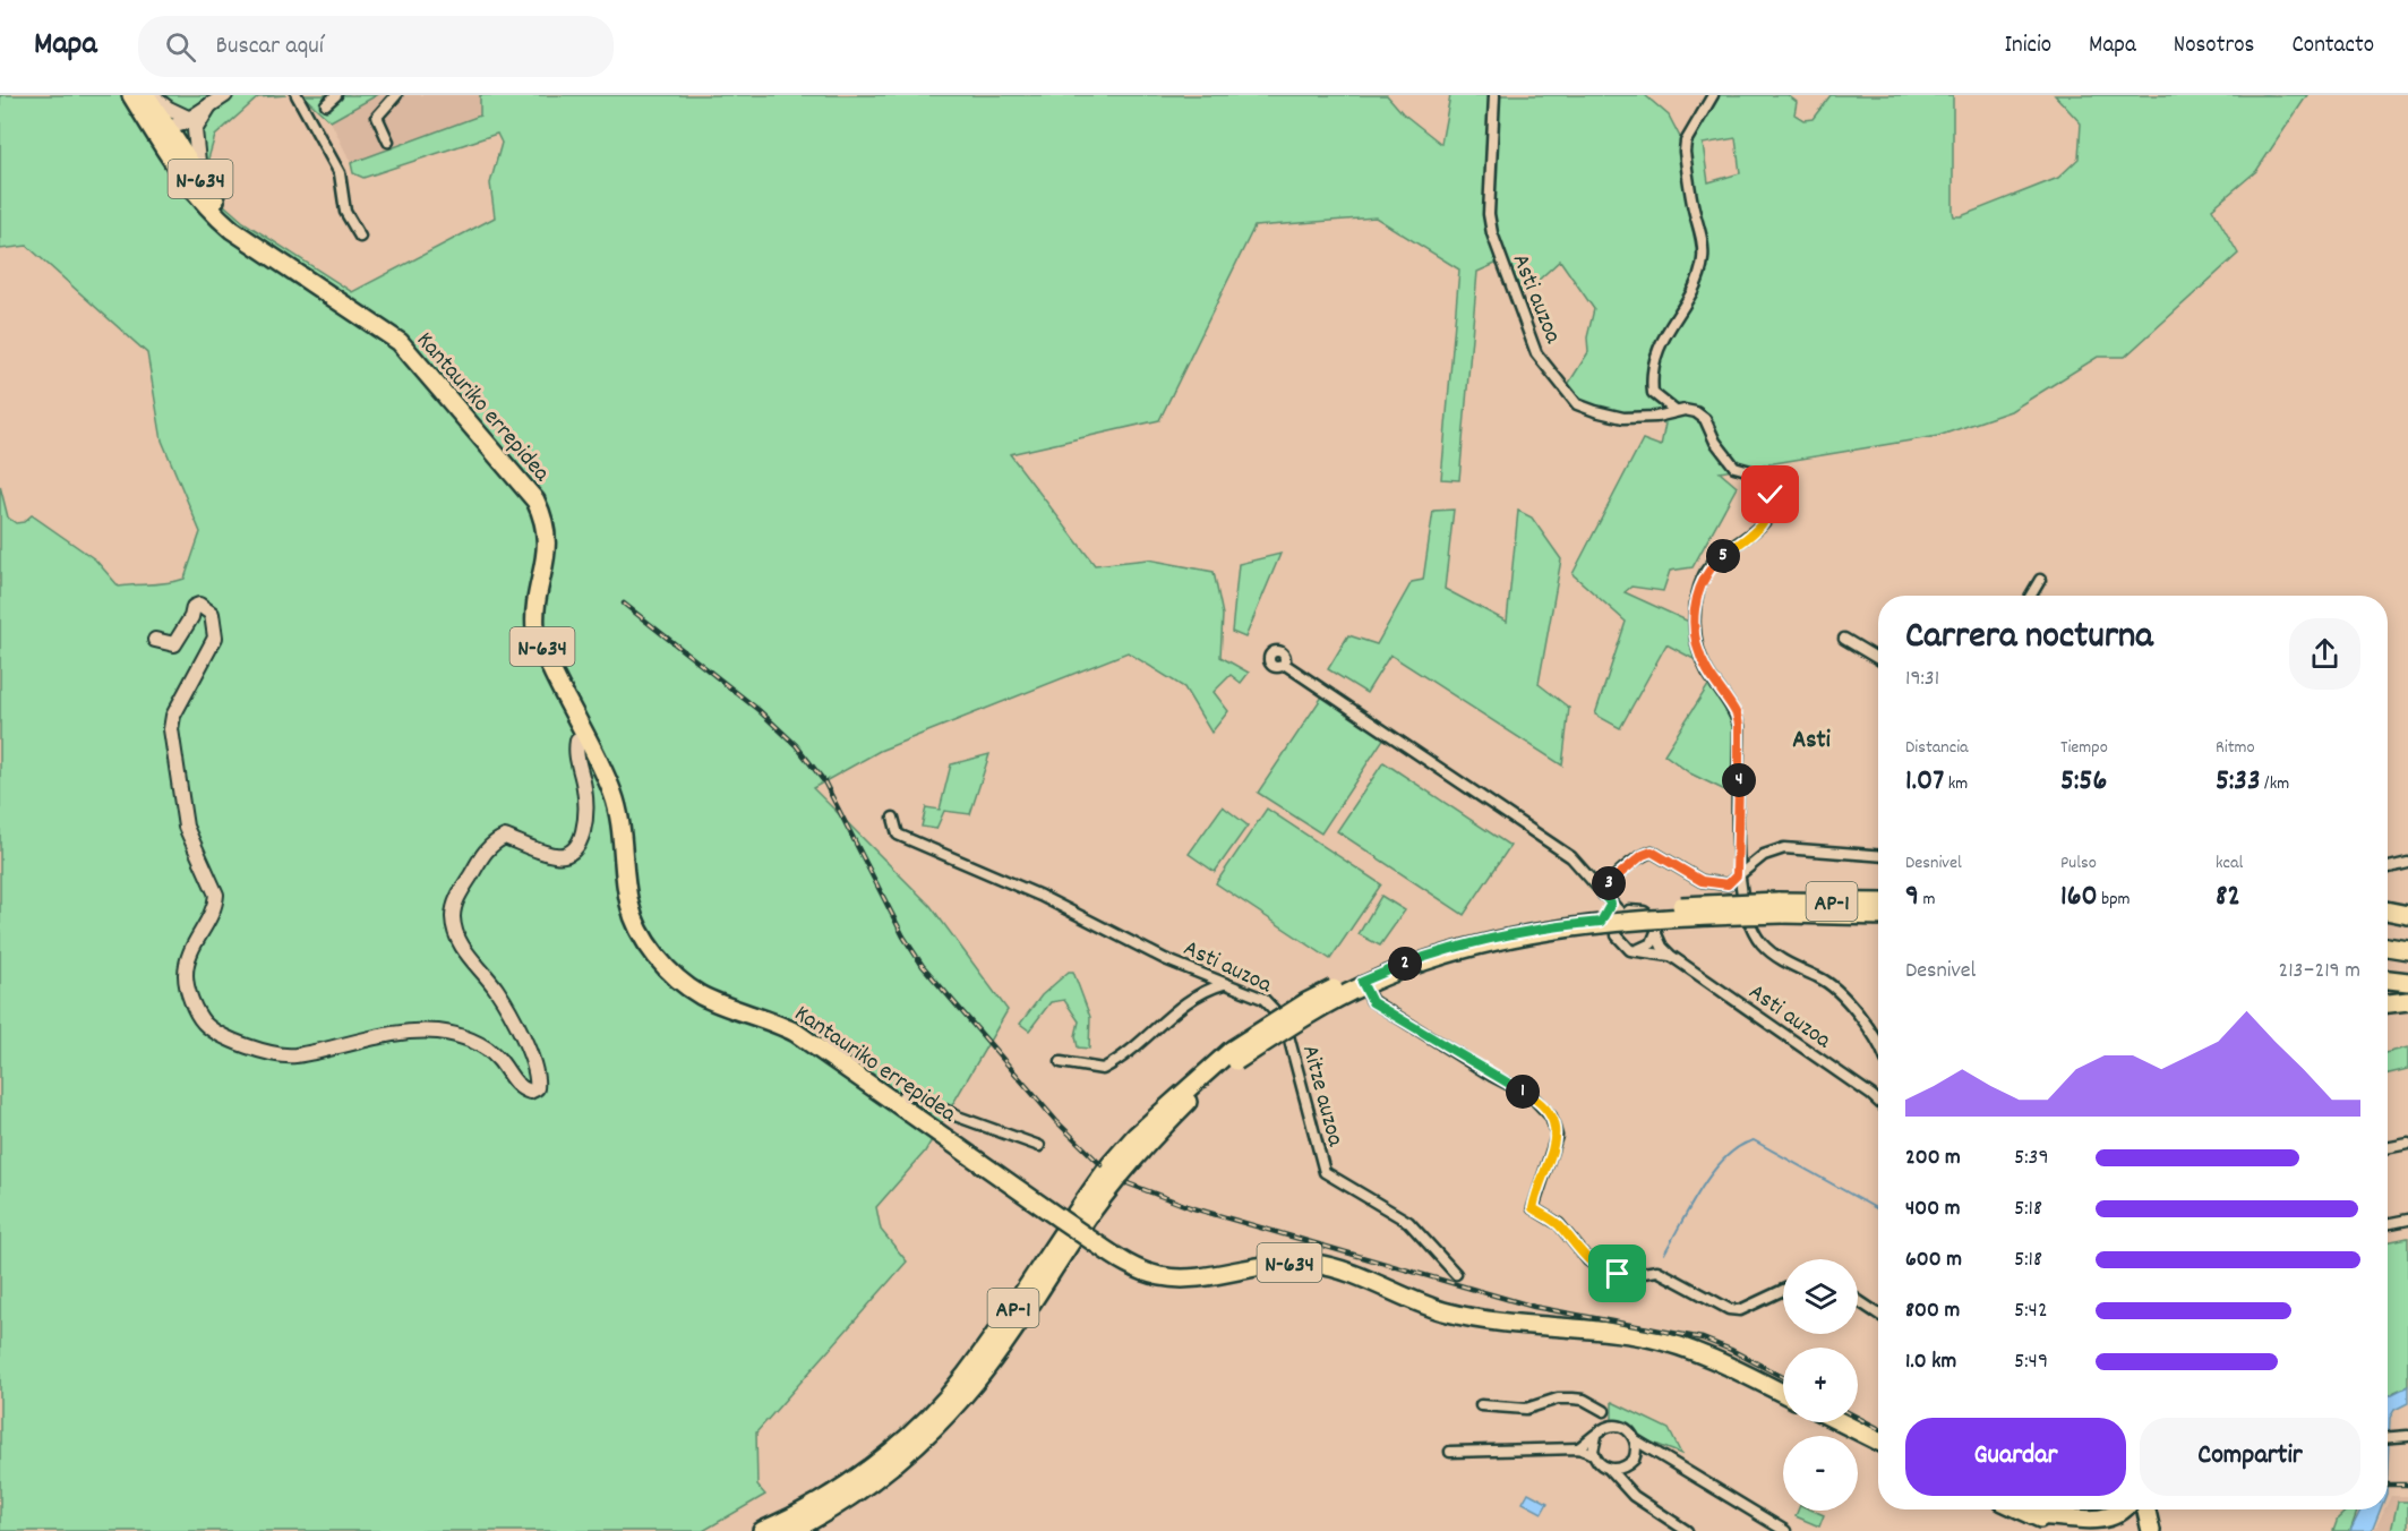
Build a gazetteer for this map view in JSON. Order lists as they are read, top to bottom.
{
  "streets": {
    "highway": ["N-634", "Kantauriko errepidea", "AP-1"],
    "street": ["Asti auzoa", "Aitze auzoa"]
  },
  "crossings": [
    ["N-634", "Kantauriko errepidea"],
    ["Asti auzoa", "Aitze auzoa"]
  ],
  "districts": ["Asti"],
  "page": {
    "header": "Mapa",
    "search": "Buscar aquí",
    "nav": [
      "Inicio",
      "Mapa",
      "Nosotros",
      "Contacto"
    ],
    "pins": [
      "5",
      "4",
      "3",
      "2",
      "1"
    ],
    "heading": ["Carrera nocturna", "19:31"],
    "stats": [
      ["Distancia", "1.07 km"],
      ["Tiempo", "5:56"],
      ["Ritmo", "5:33 /km"],
      ["Desnivel", "9 m"],
      ["Pulso", "160 bpm"],
      ["kcal", "82"]
    ],
    "chart": ["Desnivel", "213–219 m"],
    "list": [
      {
        "name": "200 m",
        "note": "5:39"
      },
      {
        "name": "400 m",
        "note": "5:18"
      },
      {
        "name": "600 m",
        "note": "5:18"
      },
      {
        "name": "800 m",
        "note": "5:42"
      },
      {
        "name": "1.0 km",
        "note": "5:49"
      }
    ],
    "map_buttons": ["+", "−"],
    "buttons": ["Guardar", "Compartir"]
  }
}
